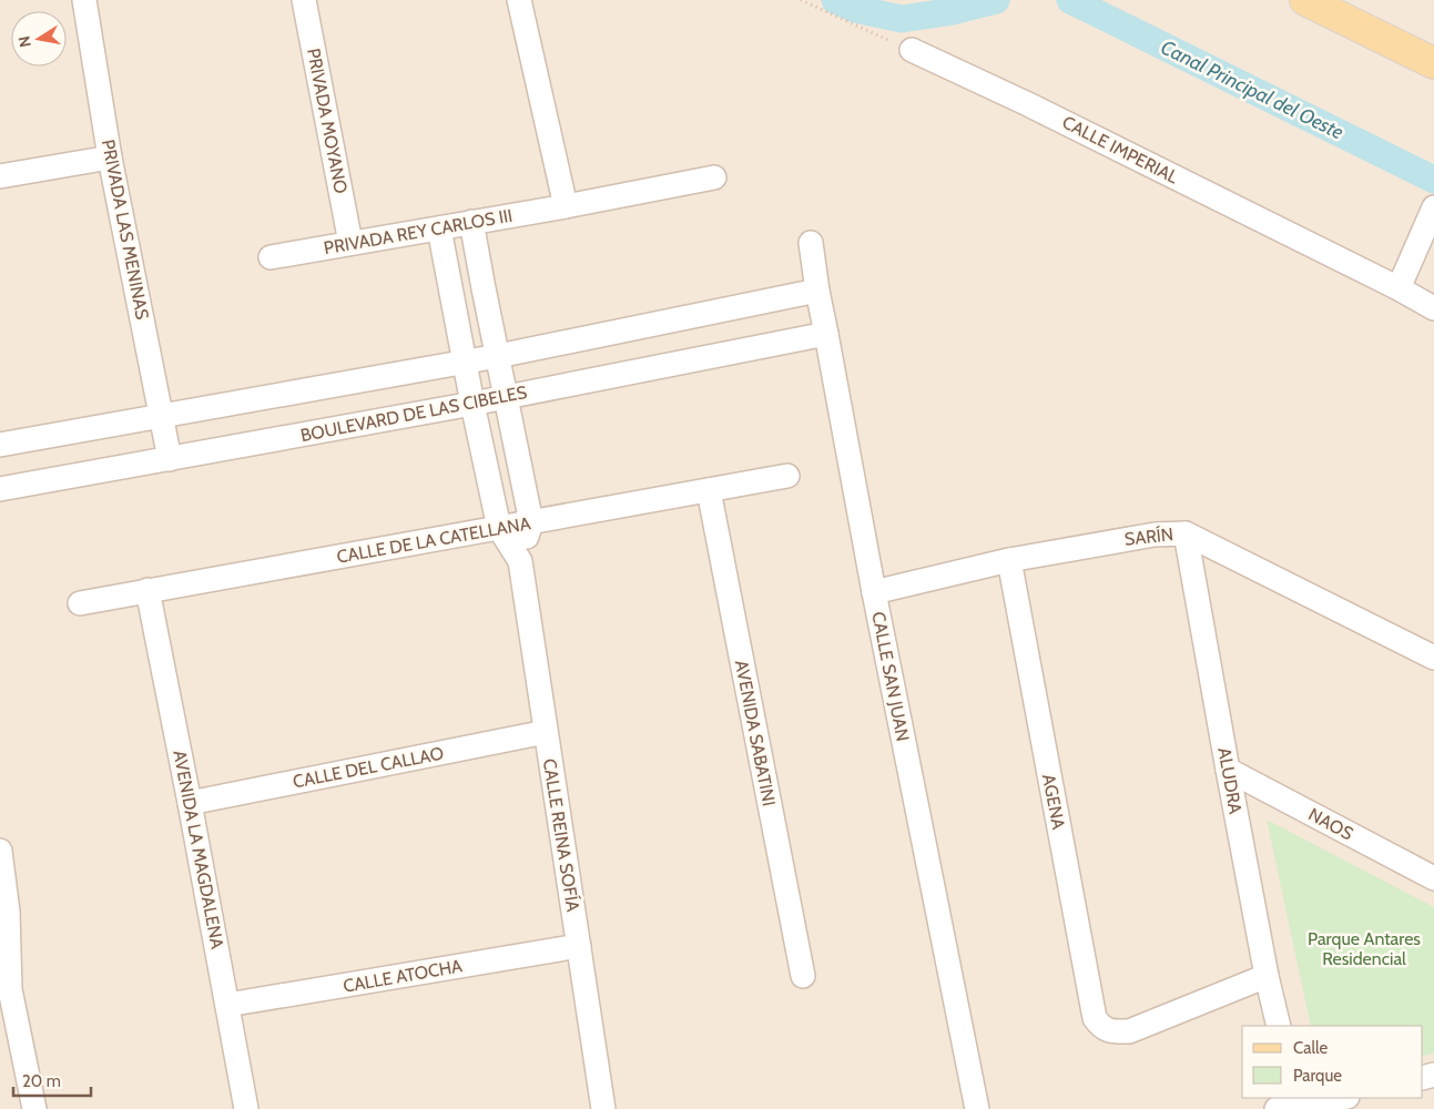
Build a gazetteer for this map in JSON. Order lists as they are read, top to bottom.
{
  "streets": {
    "street": [
      "PRIVADA MOYANO",
      "CALLE IMPERIAL",
      "PRIVADA LAS MENINAS",
      "PRIVADA REY CARLOS III",
      "BOULEVARD DE LAS CIBELES",
      "SARÍN",
      "CALLE DE LA CATELLANA",
      "CALLE SAN JUAN",
      "AVENIDA SABATINI",
      "CALLE DEL CALLAO",
      "ALUDRA",
      "AGENA",
      "NAOS",
      "CALLE REINA SOFÍA",
      "AVENIDA LA MAGDALENA",
      "CALLE ATOCHA"
    ]
  },
  "crossings": [
    ["PRIVADA MOYANO", "PRIVADA REY CARLOS III"],
    ["PRIVADA LAS MENINAS", "BOULEVARD DE LAS CIBELES"],
    ["PRIVADA REY CARLOS III", "CALLE REINA SOFÍA"],
    ["BOULEVARD DE LAS CIBELES", "CALLE SAN JUAN"],
    ["BOULEVARD DE LAS CIBELES", "CALLE REINA SOFÍA"],
    ["SARÍN", "CALLE SAN JUAN"],
    ["SARÍN", "ALUDRA"],
    ["SARÍN", "AGENA"],
    ["CALLE DE LA CATELLANA", "AVENIDA SABATINI"],
    ["CALLE DE LA CATELLANA", "CALLE REINA SOFÍA"],
    ["CALLE DE LA CATELLANA", "AVENIDA LA MAGDALENA"],
    ["CALLE DEL CALLAO", "CALLE REINA SOFÍA"],
    ["CALLE DEL CALLAO", "AVENIDA LA MAGDALENA"],
    ["ALUDRA", "AGENA"],
    ["ALUDRA", "NAOS"],
    ["CALLE REINA SOFÍA", "CALLE ATOCHA"],
    ["AVENIDA LA MAGDALENA", "CALLE ATOCHA"]
  ],
  "water": ["Canal Principal del Oeste"],
  "parks": ["Parque Antares Residencial"],
  "legend": ["Calle", "Parque"],
  "scale_bar": "20 m",
  "north": "left"
}
